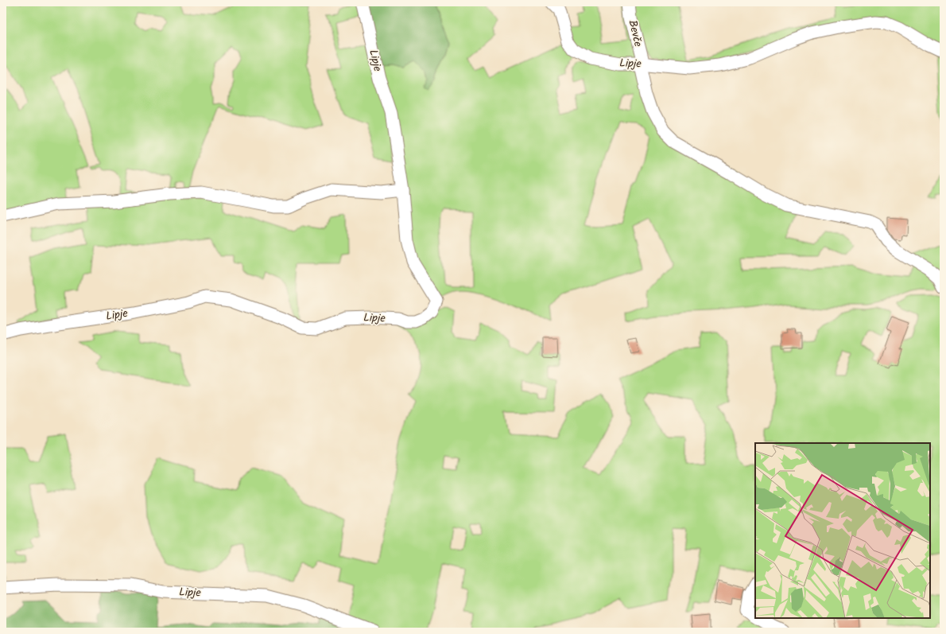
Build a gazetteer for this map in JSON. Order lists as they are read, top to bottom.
{
  "streets": {
    "street": ["Bevče", "Lipje"]
  },
  "crossings": [
    ["Bevče", "Lipje"]
  ]
}
